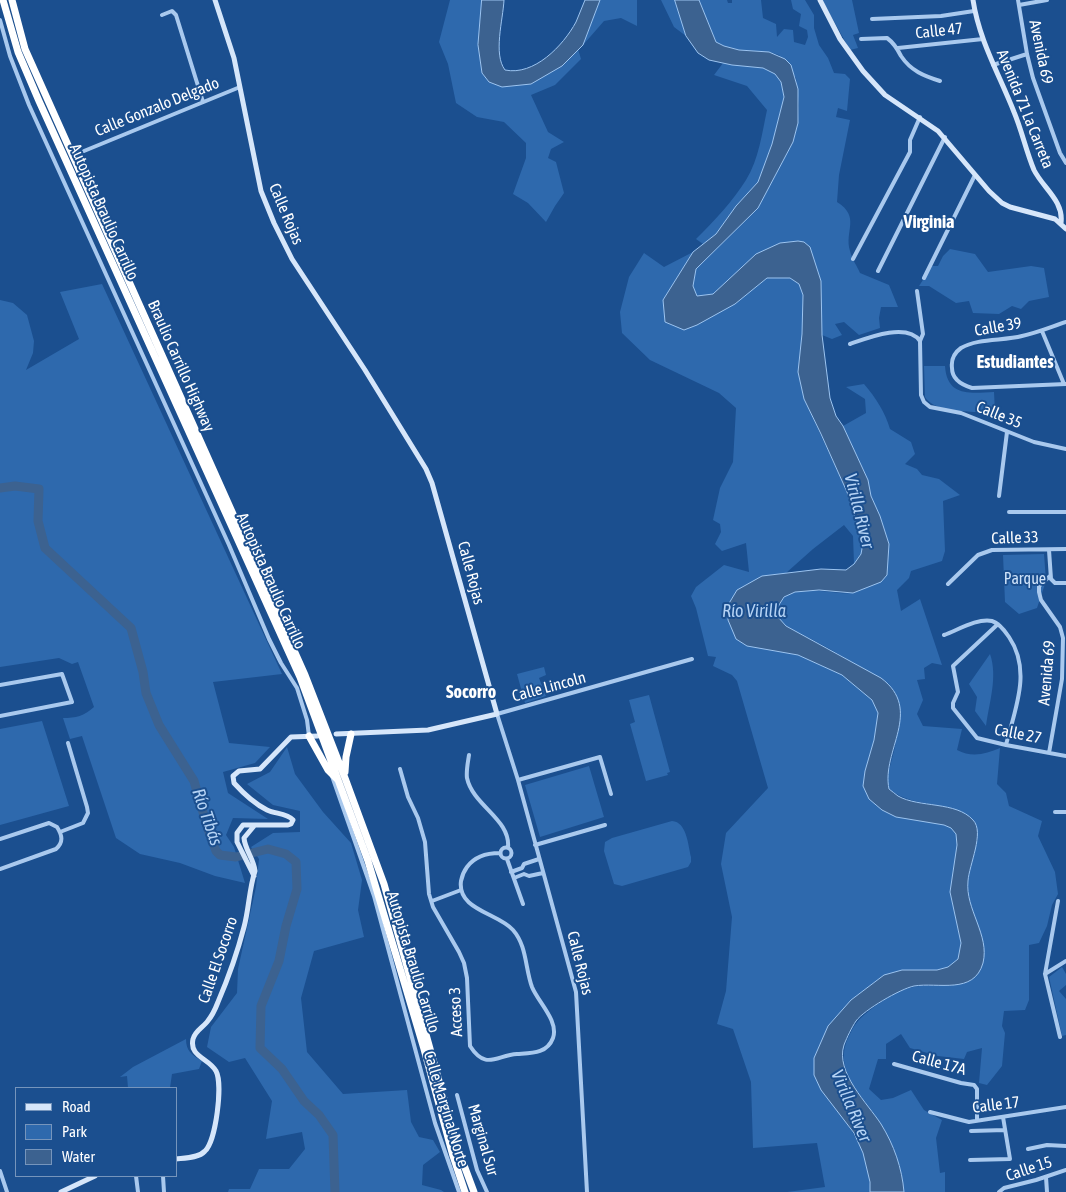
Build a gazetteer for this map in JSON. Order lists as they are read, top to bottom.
{
  "streets": {
    "highway": ["Autopista Braulio Carrillo"],
    "street": [
      "Calle 47",
      "Avenida 69",
      "Calle Gonzalo Delgado",
      "Avenida 71 La Carreta",
      "Calle Rojas",
      "Calle 39",
      "Calle 35",
      "Calle 33",
      "Calle Lincoln",
      "Calle 27",
      "Calle El Socorro",
      "Acceso 3",
      "Calle 17A",
      "Calle 17",
      "Calle Marginal Norte",
      "Marginal Sur",
      "Calle 15"
    ]
  },
  "crossings": [
    ["Calle 47", "Avenida 71 La Carreta"],
    ["Avenida 69", "Calle 27"],
    ["Calle Gonzalo Delgado", "Calle Rojas"],
    ["Autopista Braulio Carrillo", "Calle Marginal Norte"],
    ["Calle Rojas", "Calle Lincoln"],
    ["Calle 17A", "Calle 17"]
  ],
  "districts": ["Virginia", "Estudiantes", "Socorro"],
  "water": ["Virilla River", "Río Virilla", "Río Tibás"],
  "parks": ["Parque"],
  "legend": ["Road", "Park", "Water"]
}
